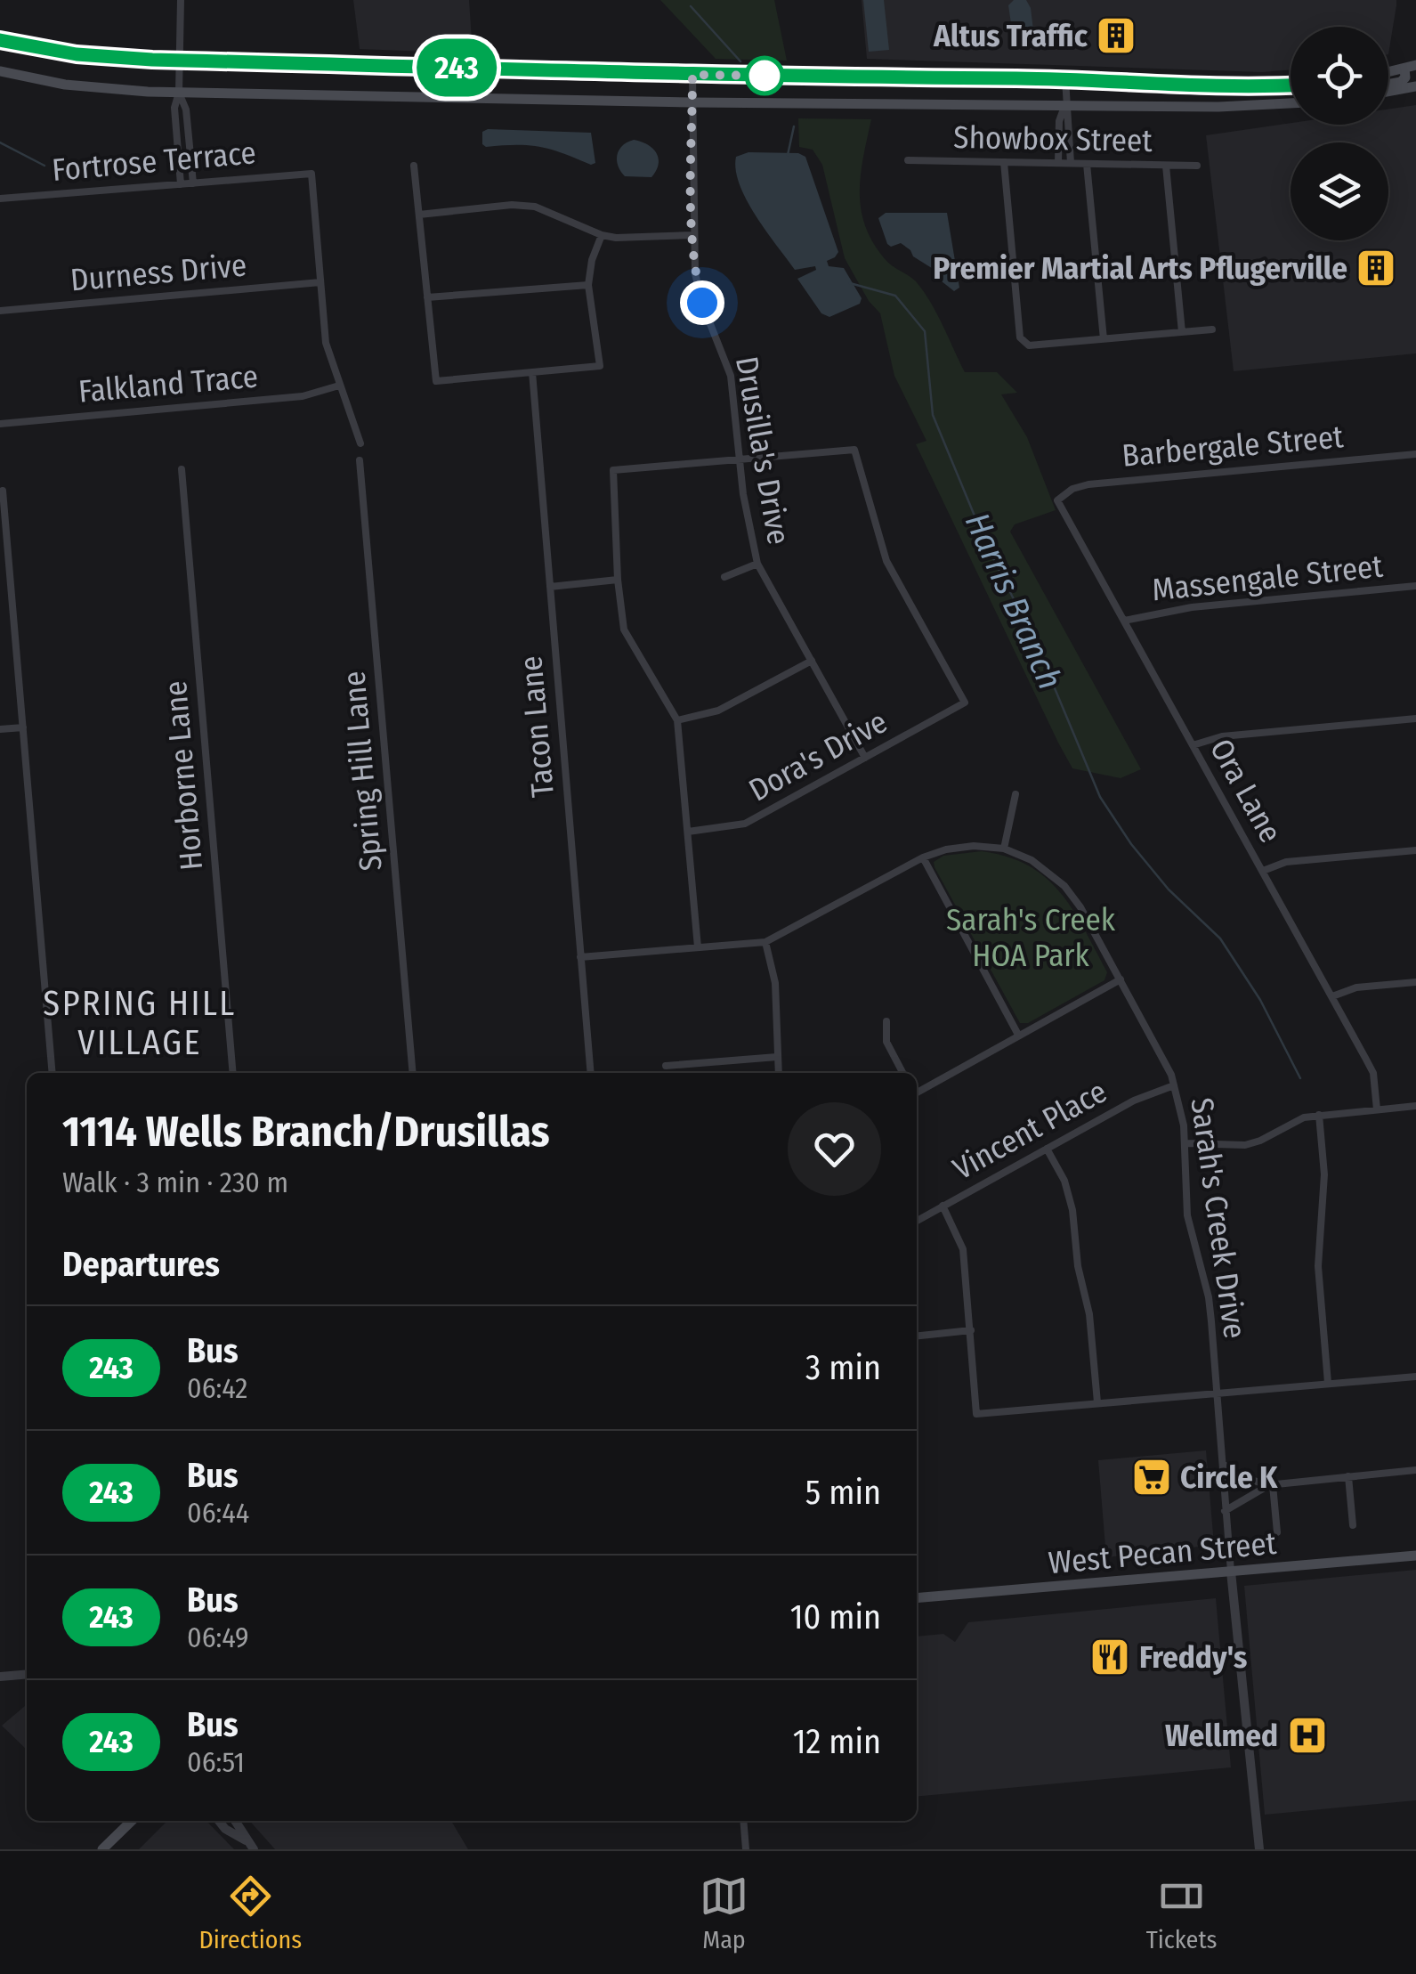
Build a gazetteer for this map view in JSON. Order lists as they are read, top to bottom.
{
  "streets": {
    "main road": ["West Pecan Street"],
    "street": [
      "Showbox Street",
      "Fortrose Terrace",
      "Durness Drive",
      "Falkland Trace",
      "Barbergale Street",
      "Drusilla's Drive",
      "Massengale Street",
      "Tacon Lane",
      "Dora's Drive",
      "Spring Hill Lane",
      "Horborne Lane",
      "Ora Lane",
      "Vincent Place",
      "Sarah's Creek Drive"
    ]
  },
  "crossings": [
    ["Fortrose Terrace", "Durness Drive"],
    ["Barbergale Street", "Ora Lane"],
    ["Drusilla's Drive", "Dora's Drive"],
    ["Massengale Street", "Ora Lane"],
    ["Tacon Lane", "Sarah's Creek Drive"],
    ["Vincent Place", "Sarah's Creek Drive"],
    ["Sarah's Creek Drive", "West Pecan Street"]
  ],
  "districts": ["SPRING HILL VILLAGE"],
  "water": ["Harris Branch"],
  "parks": ["Sarah's Creek HOA Park"],
  "places": {
    "building": ["Altus Traffic", "Premier Martial Arts Pflugerville"],
    "supermarket": ["Circle K"],
    "restaurant": ["Freddy's"],
    "hospital": ["Wellmed"]
  },
  "lines": ["bus line 243"],
  "page": {
    "on_map": "243",
    "heading": [
      ["1114 Wells Branch/Drusillas", "Walk · 3 min · 230 m"],
      "Departures"
    ],
    "list": [
      {
        "mark": "243",
        "name": "Bus",
        "note": "06:42",
        "value": "3 min"
      },
      {
        "mark": "243",
        "name": "Bus",
        "note": "06:44",
        "value": "5 min"
      },
      {
        "mark": "243",
        "name": "Bus",
        "note": "06:49",
        "value": "10 min"
      },
      {
        "mark": "243",
        "name": "Bus",
        "note": "06:51",
        "value": "12 min"
      }
    ],
    "tabs": ["Directions", "Map", "Tickets"]
  }
}
